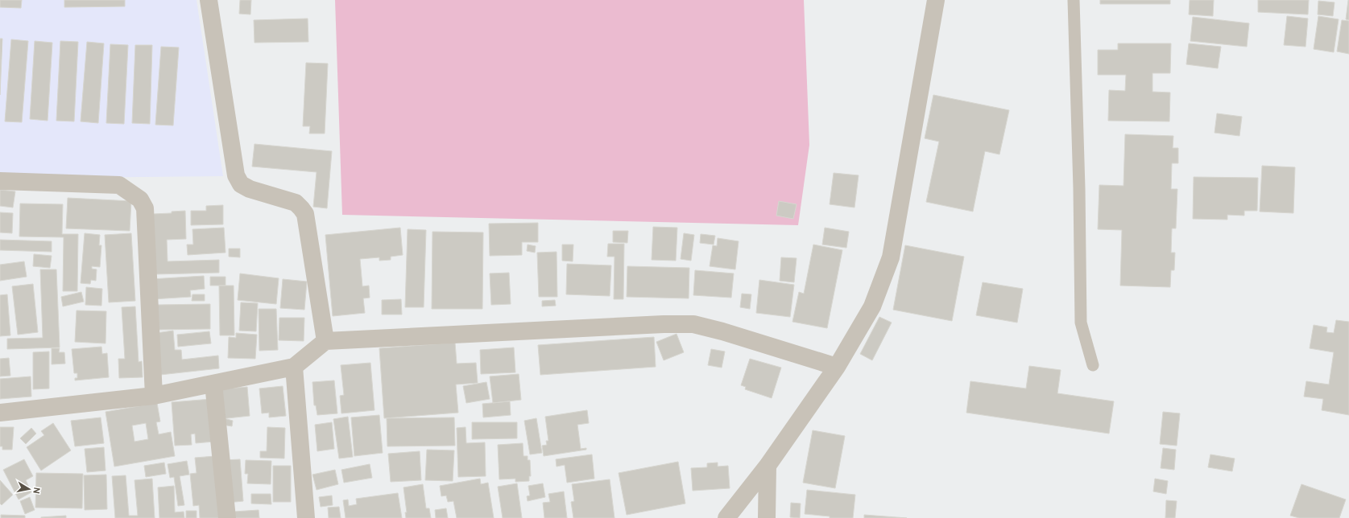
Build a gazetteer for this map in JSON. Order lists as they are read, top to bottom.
{
  "north": "right"
}
